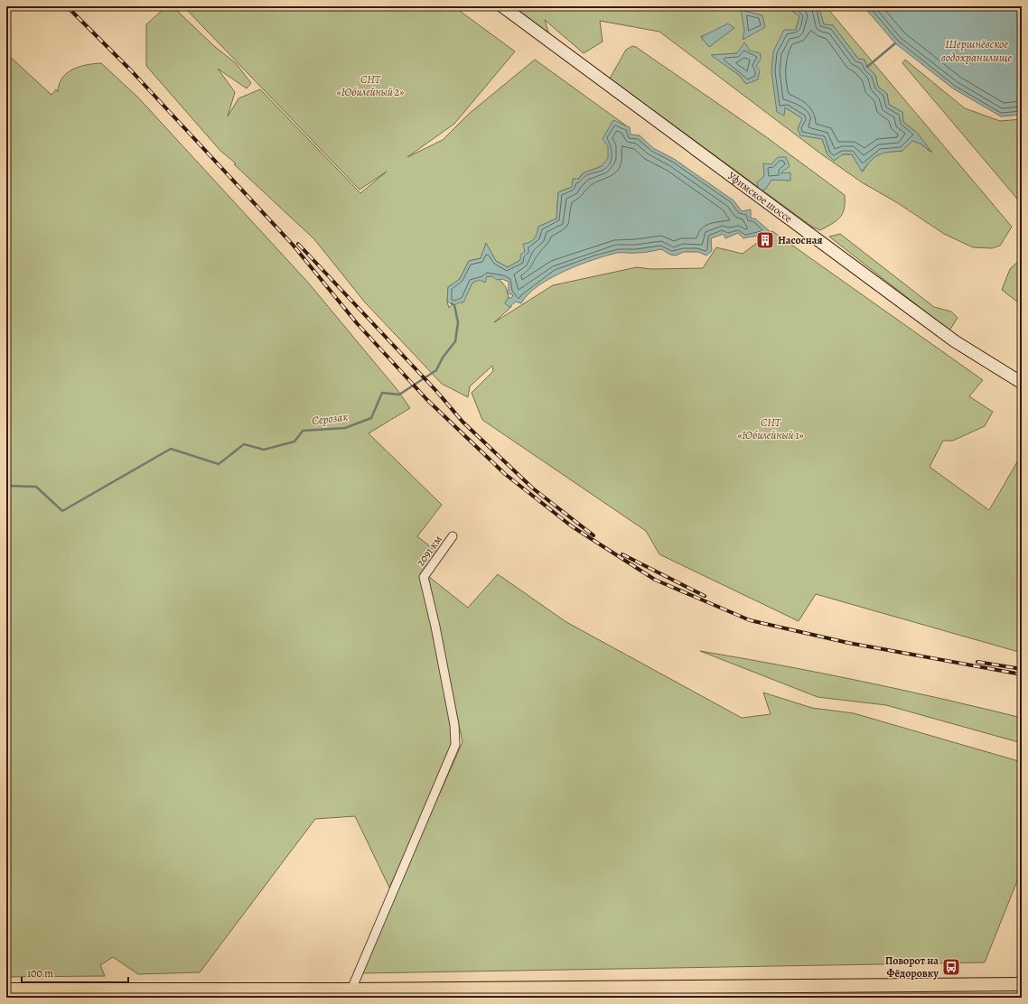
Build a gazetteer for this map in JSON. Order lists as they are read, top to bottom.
{
  "streets": {
    "main road": ["Уфимское шоссе"],
    "street": ["2091 км"]
  },
  "water": ["Шершнёвское водохранилище", "Серозак"],
  "parks": ["СНТ «Юбилейный 2»", "СНТ «Юбилейный 1»"],
  "places": {
    "building": ["Насосная"],
    "bus stop": ["Поворот на Фёдоровку"]
  },
  "scale_bar": "100 m"
}
